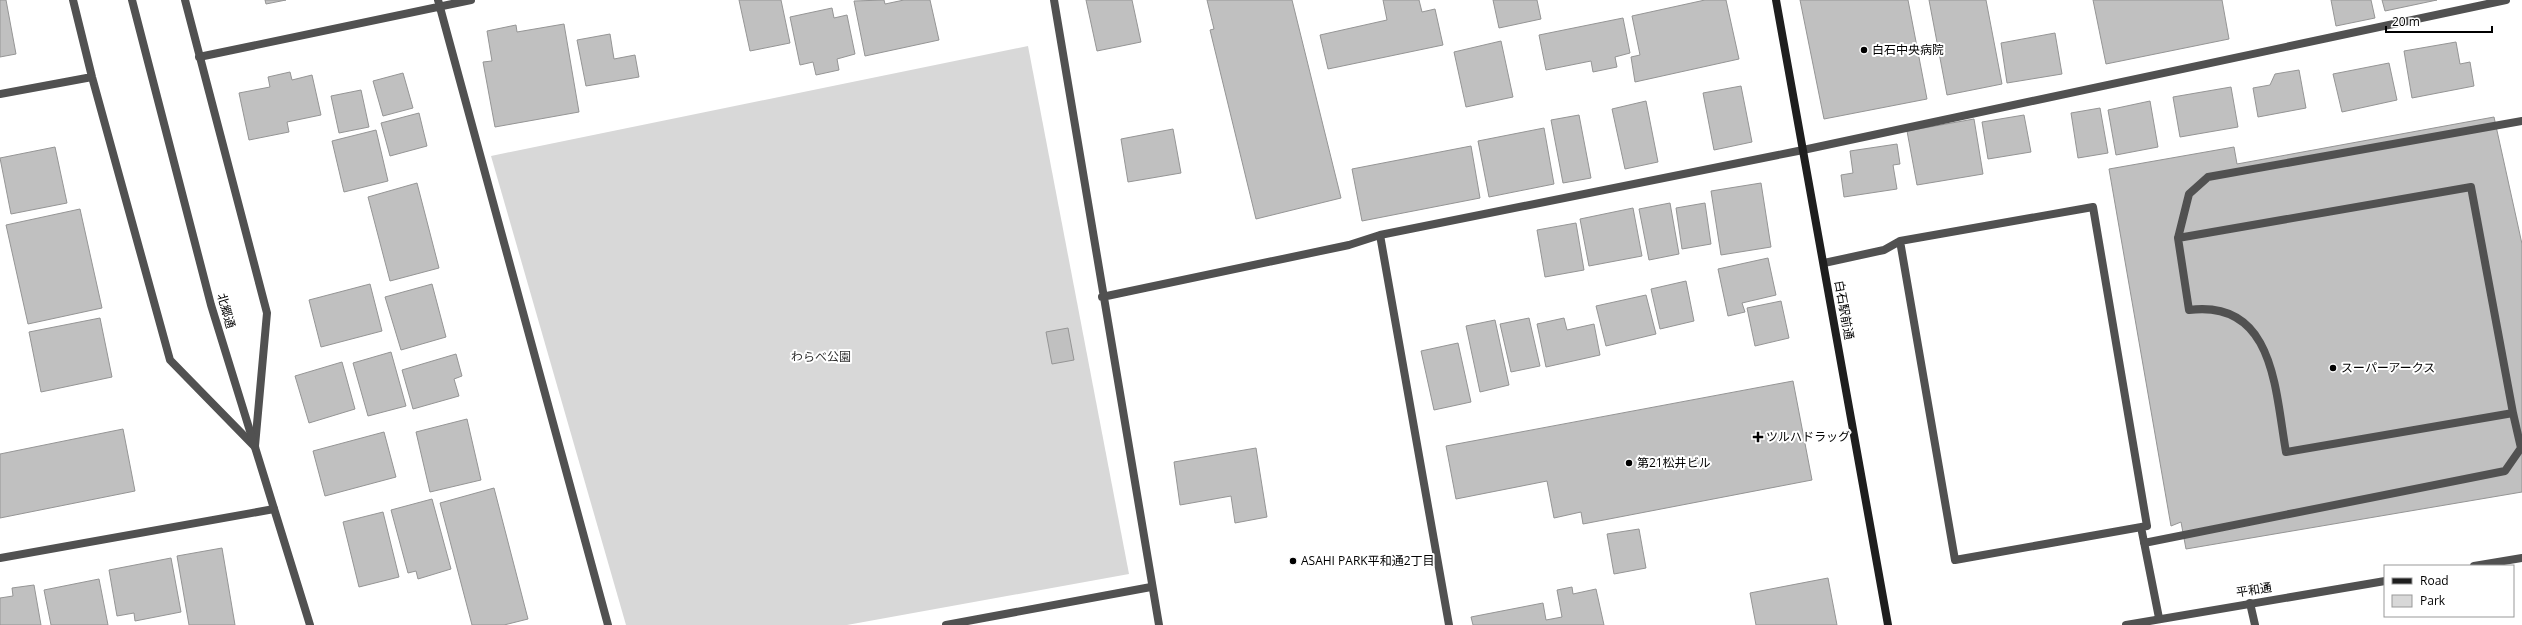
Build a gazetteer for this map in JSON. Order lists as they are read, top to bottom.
{
  "streets": {
    "main road": ["白石駅前通"],
    "street": ["北郷通", "平和通"]
  },
  "parks": ["わらべ公園"],
  "places": {
    "other": [
      "白石中央病院",
      "スーパーアークス",
      "第21松井ビル",
      "ASAHI PARK平和通2丁目"
    ],
    "health": ["ツルハドラッグ"]
  },
  "legend": ["Road", "Park"],
  "scale_bar": "20 m"
}
